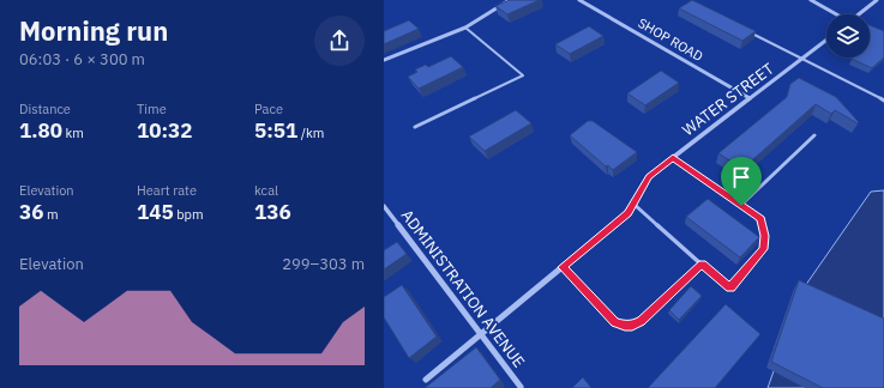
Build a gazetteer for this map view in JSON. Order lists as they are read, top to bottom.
{
  "streets": {
    "street": ["SHOP ROAD", "WATER STREET", "ADMINISTRATION AVENUE"]
  },
  "crossings": [
    ["SHOP ROAD", "WATER STREET"],
    ["WATER STREET", "ADMINISTRATION AVENUE"]
  ],
  "page": {
    "heading": ["Morning run", "06:03 · 6 × 300 m"],
    "stats": [
      ["Distance", "1.80 km"],
      ["Time", "10:32"],
      ["Pace", "5:51 /km"],
      ["Elevation", "36 m"],
      ["Heart rate", "145 bpm"],
      ["kcal", "136"]
    ],
    "chart": ["Elevation", "299–303 m"]
  }
}
